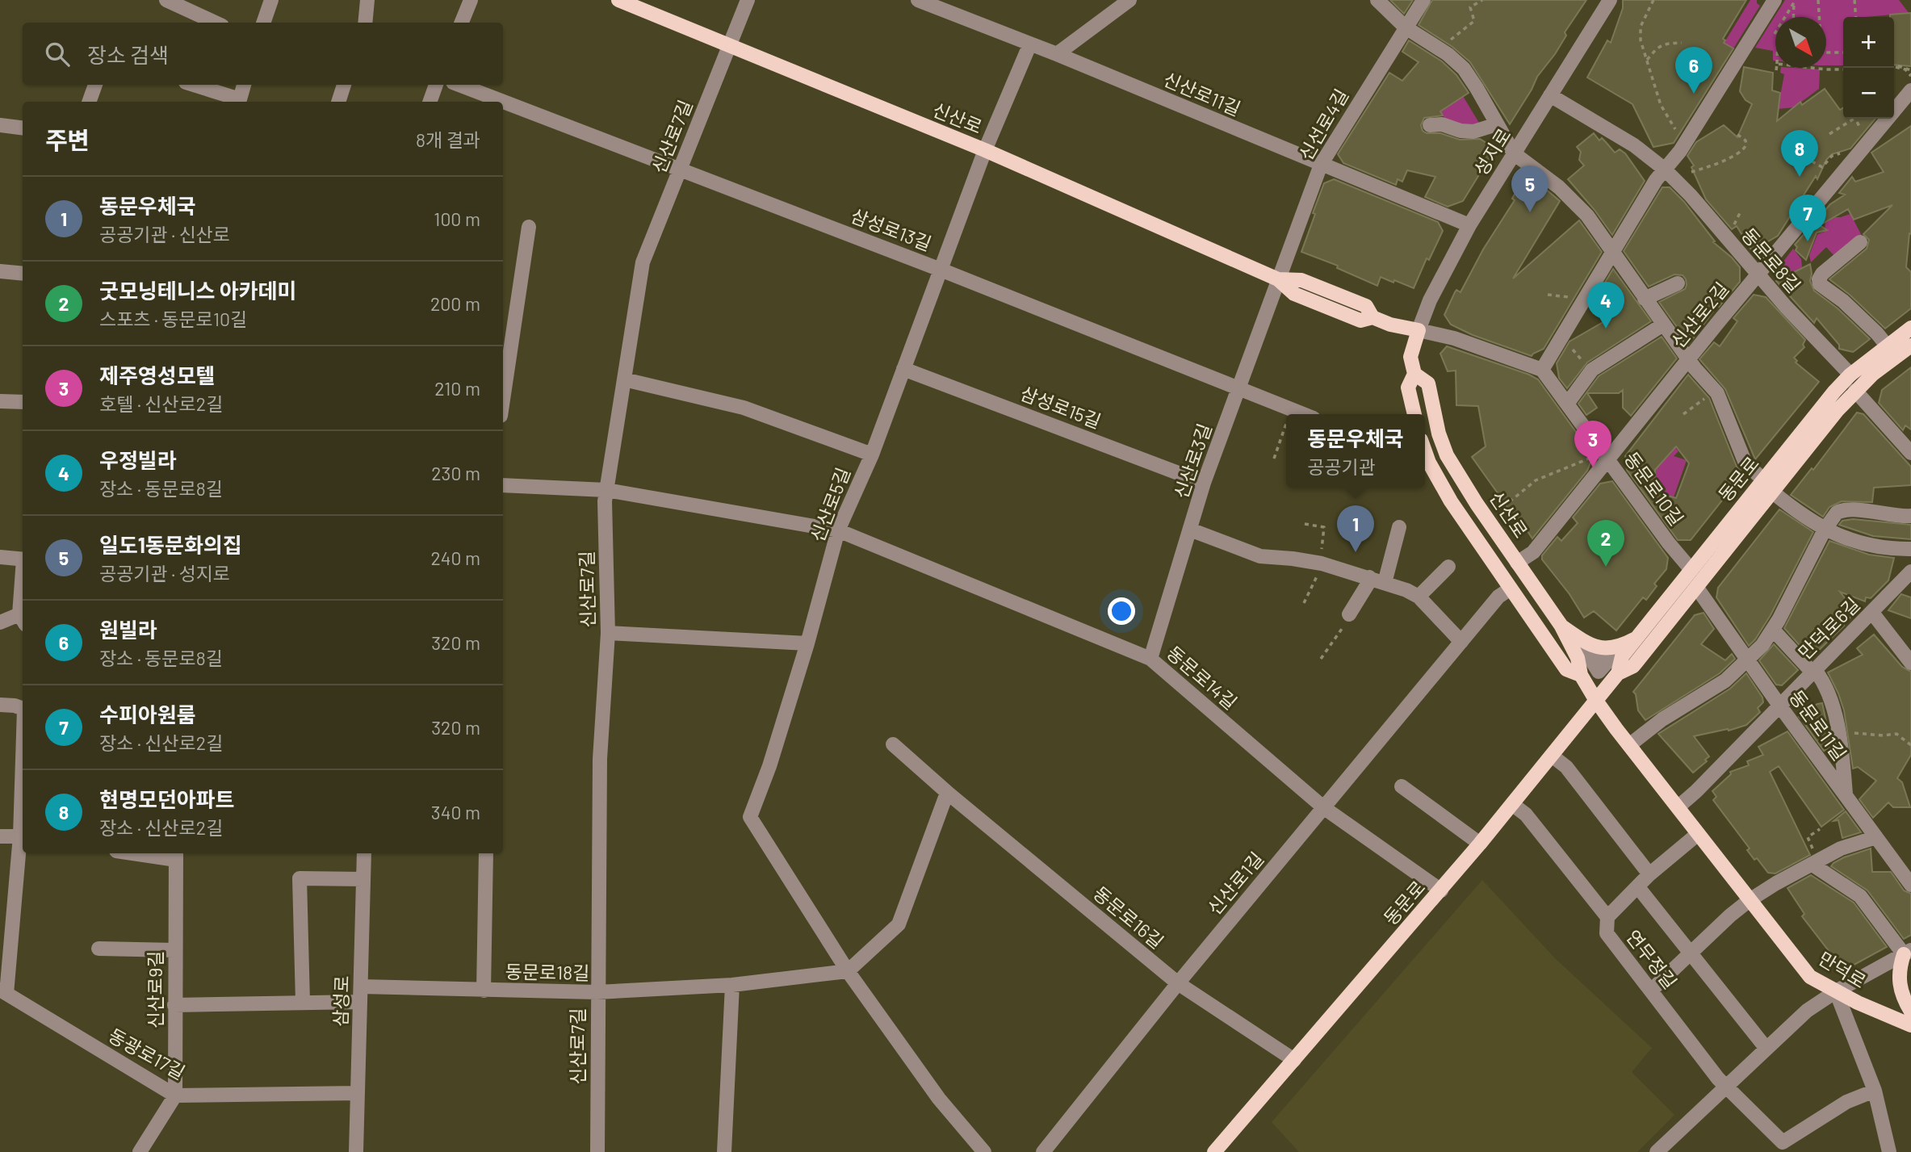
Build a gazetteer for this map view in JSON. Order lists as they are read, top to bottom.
{
  "streets": {
    "main road": ["신산로", "동문로", "만덕로"],
    "street": [
      "신산로11길",
      "신선로4길",
      "신산로7길",
      "성지로",
      "삼성로13길",
      "동문로8길",
      "신산로2길",
      "삼성로15길",
      "신산로3길",
      "동문로10길",
      "신산로5길",
      "만덕로6길",
      "동문로14길",
      "동문로11길",
      "신산로1길",
      "동문로16길",
      "연무정길",
      "동문로18길",
      "신산로9길",
      "삼성로",
      "동광로17길"
    ]
  },
  "crossings": [
    ["신산로11길", "신선로4길"],
    ["신산로11길", "성지로"],
    ["신산로11길", "신산로5길"],
    ["신산로", "신선로4길"],
    ["신산로", "신산로7길"],
    ["신산로", "성지로"],
    ["신산로", "신산로2길"],
    ["신산로", "신산로3길"],
    ["신산로", "동문로"],
    ["신산로", "신산로5길"],
    ["신산로", "신산로1길"],
    ["신산로", "만덕로"],
    ["신선로4길", "신산로3길"],
    ["신산로7길", "삼성로13길"],
    ["신산로7길", "동문로14길"],
    ["신산로7길", "동문로18길"],
    ["성지로", "동문로8길"],
    ["삼성로13길", "신산로3길"],
    ["삼성로13길", "신산로5길"],
    ["동문로8길", "신산로2길"],
    ["동문로8길", "동문로"],
    ["신산로2길", "동문로10길"],
    ["삼성로15길", "신산로3길"],
    ["삼성로15길", "신산로5길"],
    ["신산로3길", "동문로14길"],
    ["동문로", "동문로10길"],
    ["동문로", "동문로14길"],
    ["동문로", "동문로11길"],
    ["동문로", "동문로16길"],
    ["동문로", "연무정길"],
    ["동문로", "만덕로"],
    ["신산로5길", "동문로14길"],
    ["신산로5길", "동문로18길"],
    ["만덕로6길", "동문로11길"],
    ["만덕로6길", "만덕로"],
    ["동문로14길", "신산로1길"],
    ["신산로1길", "동문로16길"],
    ["동문로18길", "삼성로"],
    ["신산로9길", "동광로17길"],
    ["삼성로", "동광로17길"]
  ],
  "north": "bottom right",
  "page": {
    "map_buttons": ["+", "−"],
    "search": "장소 검색",
    "pins": [
      "6",
      "8",
      "5",
      "7",
      "4",
      "3",
      "1",
      "2"
    ],
    "heading": ["주변", "8개 결과"],
    "list": [
      {
        "mark": "1",
        "name": "동문우체국",
        "note": "공공기관 · 신산로",
        "value": "100 m"
      },
      {
        "mark": "2",
        "name": "굿모닝테니스 아카데미",
        "note": "스포츠 · 동문로10길",
        "value": "200 m"
      },
      {
        "mark": "3",
        "name": "제주영성모텔",
        "note": "호텔 · 신산로2길",
        "value": "210 m"
      },
      {
        "mark": "4",
        "name": "우정빌라",
        "note": "장소 · 동문로8길",
        "value": "230 m"
      },
      {
        "mark": "5",
        "name": "일도1동문화의집",
        "note": "공공기관 · 성지로",
        "value": "240 m"
      },
      {
        "mark": "6",
        "name": "원빌라",
        "note": "장소 · 동문로8길",
        "value": "320 m"
      },
      {
        "mark": "7",
        "name": "수피아원룸",
        "note": "장소 · 신산로2길",
        "value": "320 m"
      },
      {
        "mark": "8",
        "name": "현명모던아파트",
        "note": "장소 · 신산로2길",
        "value": "340 m"
      }
    ],
    "popup": ["동문우체국", "공공기관"]
  }
}
